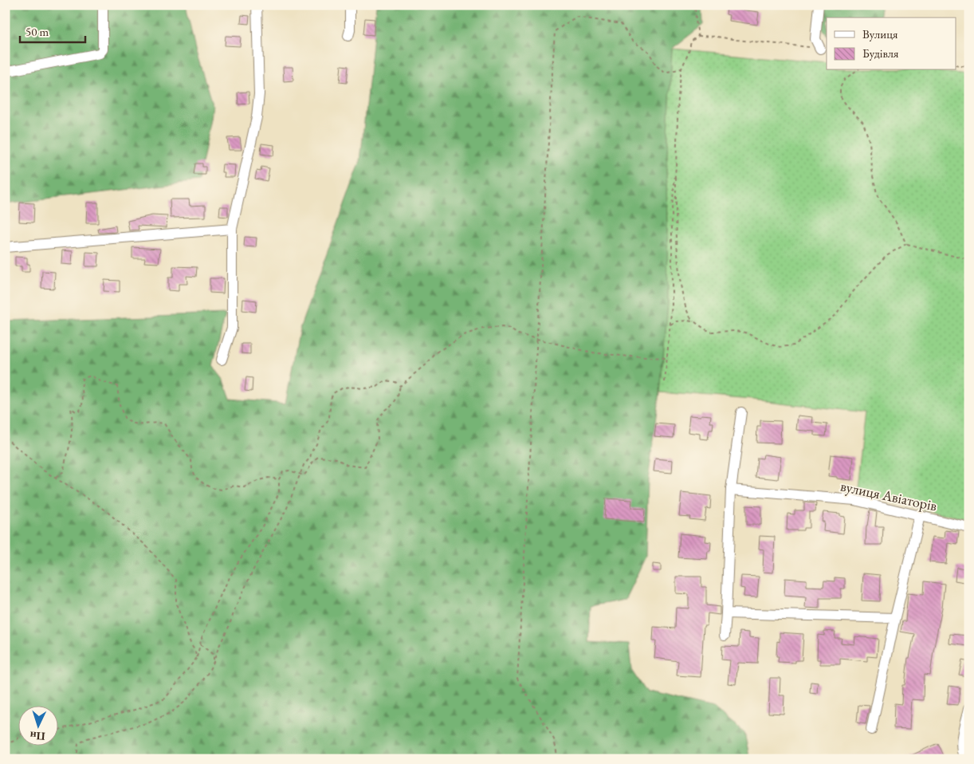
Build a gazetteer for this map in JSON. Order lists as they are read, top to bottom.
{
  "streets": {
    "street": ["вулиця Авіаторів"]
  },
  "legend": ["Вулиця", "Будівля"],
  "scale_bar": "50 m",
  "north": "bottom"
}
